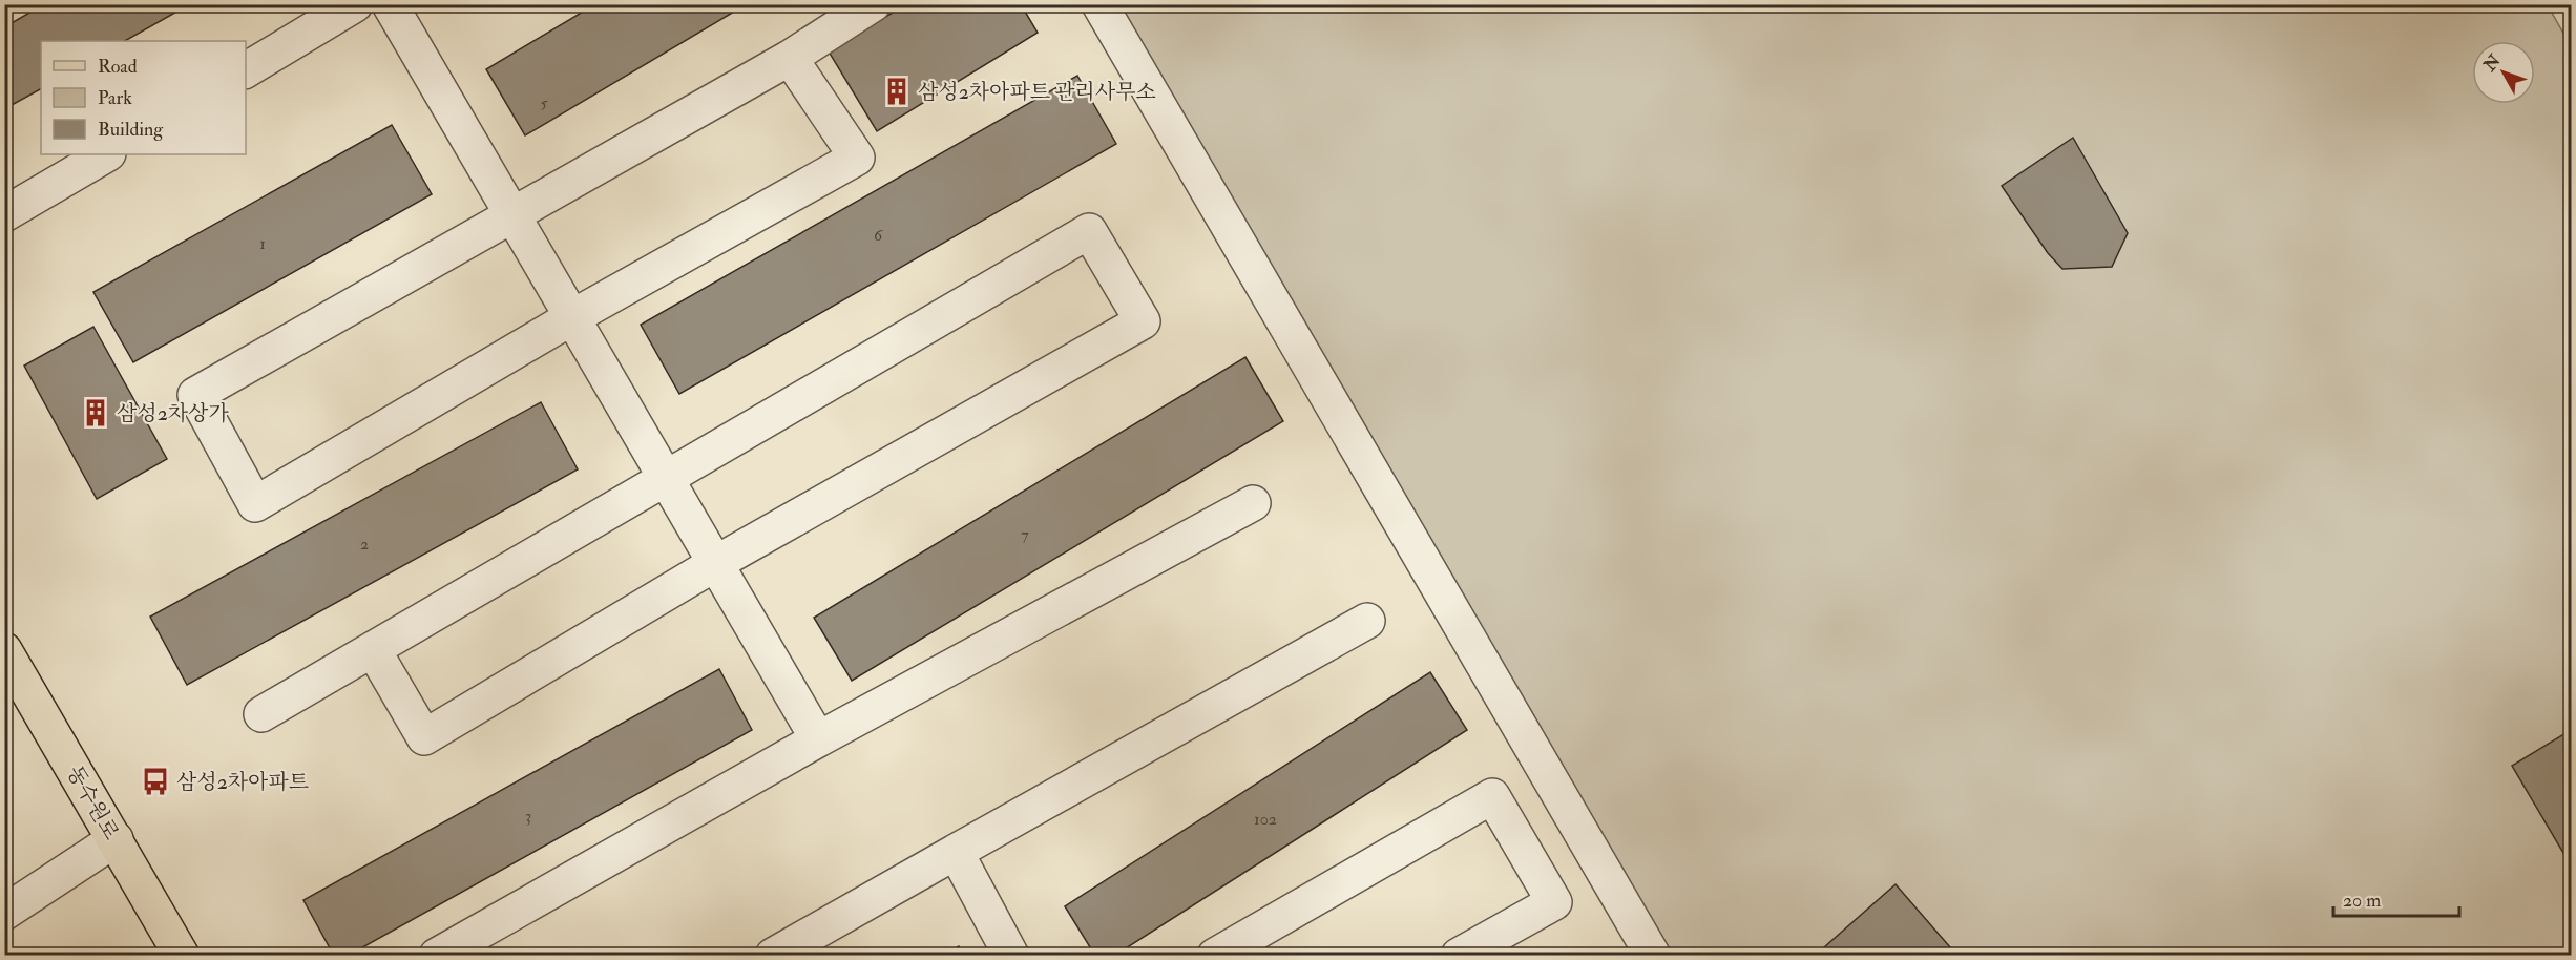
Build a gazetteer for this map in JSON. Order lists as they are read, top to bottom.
{
  "streets": {
    "main road": ["동수원로"]
  },
  "places": {
    "building": ["삼성2차아파트 관리사무소", "삼성2차상가"],
    "bus stop": ["삼성2차아파트"]
  },
  "house_numbers": [
    "5",
    "6",
    "1",
    "7",
    "2",
    "3",
    "102"
  ],
  "legend": ["Road", "Park", "Building"],
  "scale_bar": "20 m",
  "north": "top left"
}
